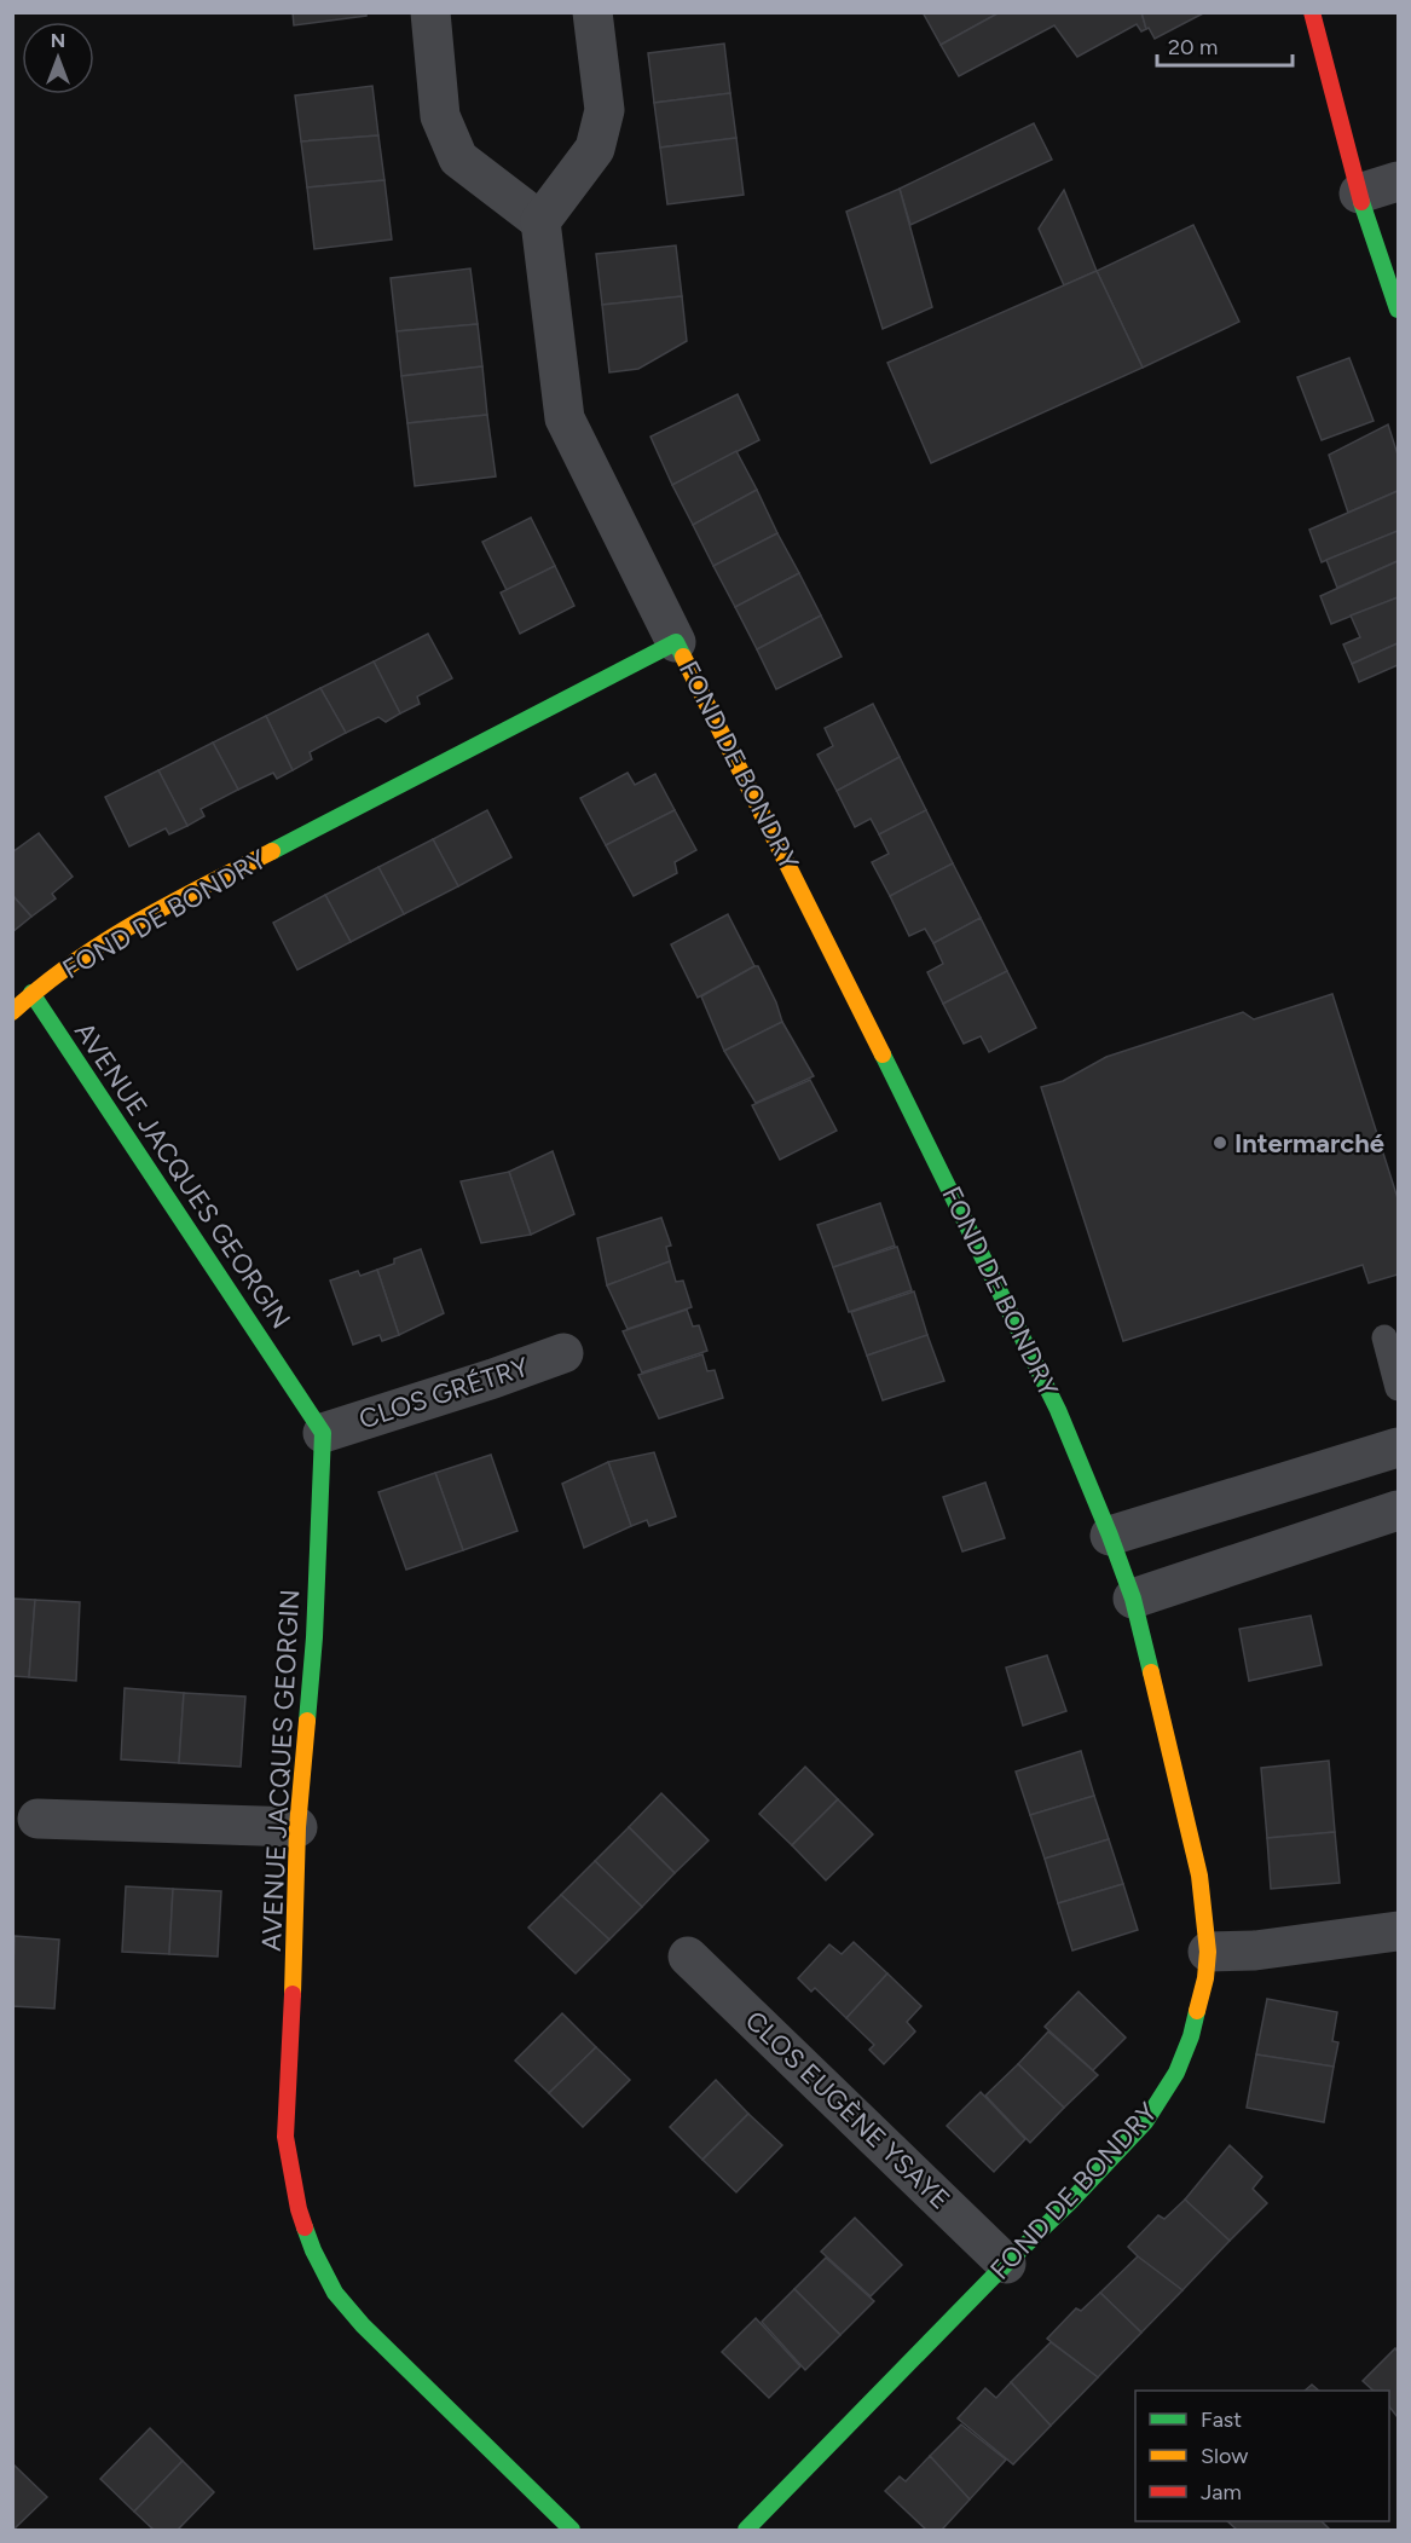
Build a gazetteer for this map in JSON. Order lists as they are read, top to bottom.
{
  "streets": {
    "street": [
      "FOND DE BONDRY",
      "AVENUE JACQUES GEORGIN",
      "CLOS GRÉTRY",
      "CLOS EUGÈNE YSAYE"
    ]
  },
  "crossings": [
    ["FOND DE BONDRY", "AVENUE JACQUES GEORGIN"],
    ["FOND DE BONDRY", "CLOS EUGÈNE YSAYE"],
    ["AVENUE JACQUES GEORGIN", "CLOS GRÉTRY"]
  ],
  "places": ["Intermarché"],
  "legend": ["Fast", "Slow", "Jam"],
  "scale_bar": "20 m",
  "north": "top"
}
